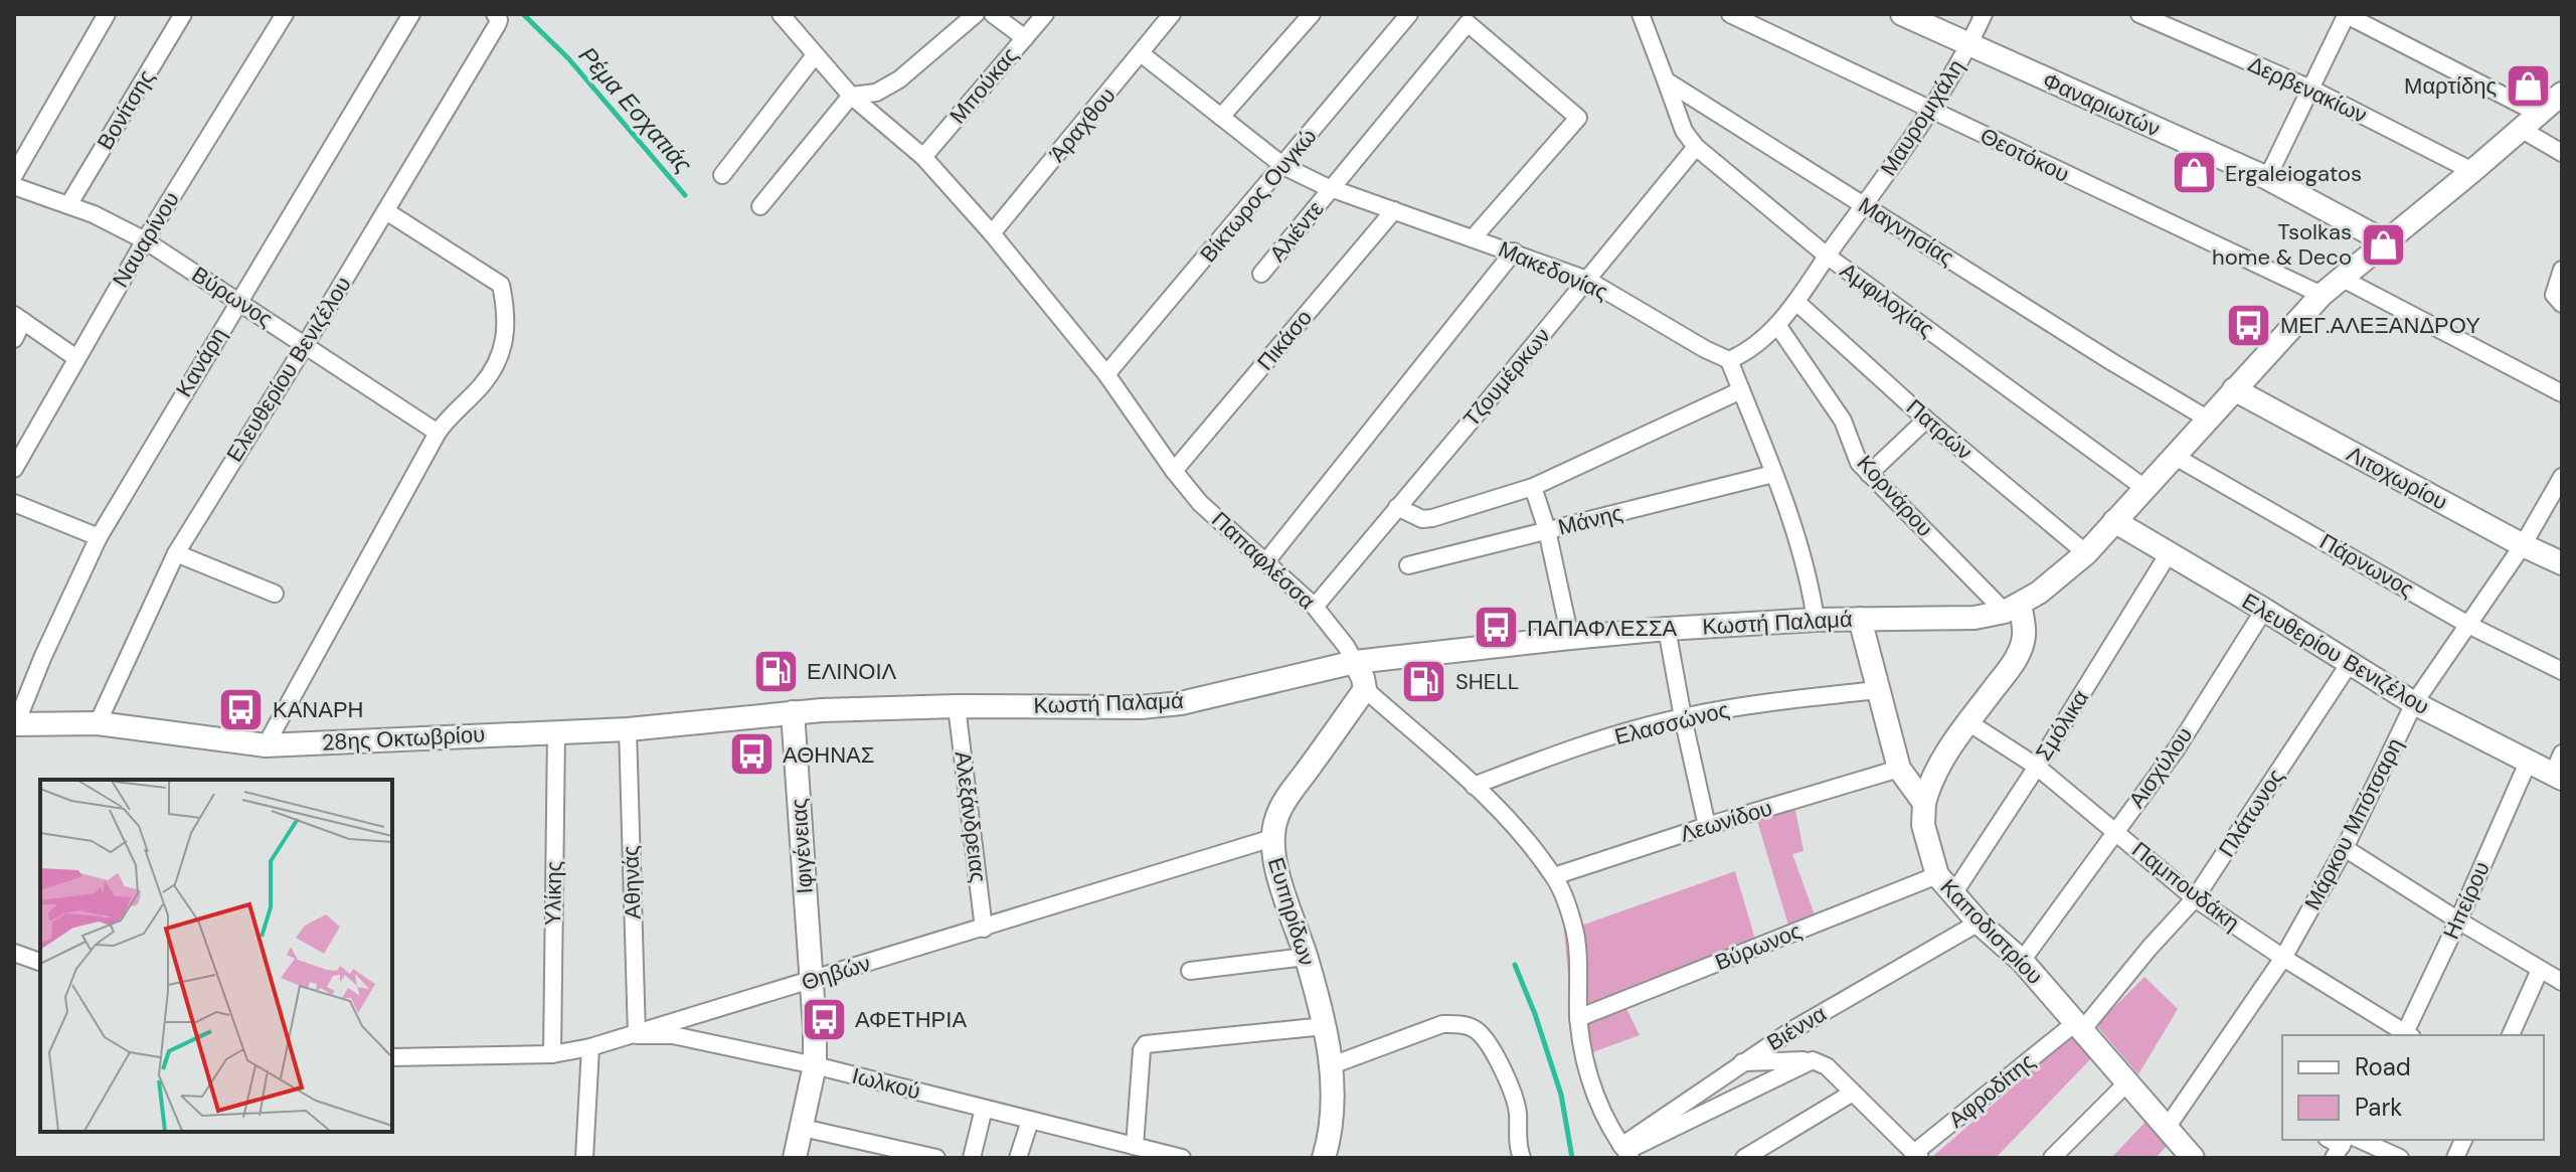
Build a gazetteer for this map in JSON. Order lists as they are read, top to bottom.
{
  "streets": {
    "street": [
      "Μπούκας",
      "Δερβενακίων",
      "Φαναριωτών",
      "Βονίτσης",
      "Μαυρομιχάλη",
      "Άραχθου",
      "Θεοτόκου",
      "Βίκτωρος Ουγκώ",
      "Αλιέντε",
      "Μαγνησίας",
      "Ναυαρίνου",
      "Μακεδονίας",
      "Βύρωνος",
      "Αμφιλοχίας",
      "Πικάσο",
      "Κανάρη",
      "Ελευθερίου Βενιζέλου",
      "Τζουμέρκων",
      "Πατρών",
      "Λιτοχωρίου",
      "Κορνάρου",
      "Μάνης",
      "Παπαφλέσσα",
      "Πάρνωνος",
      "Κωστή Παλαμά",
      "Ελασσώνος",
      "Σμόλικα",
      "28ης Οκτωβρίου",
      "Αισχύλου",
      "Πλάτωνος",
      "Αλεξάνδρειας",
      "Λεωνίδου",
      "Μάρκου Μπότσαρη",
      "Ιφιγένειας",
      "Αθηνάς",
      "Παμπουδάκη",
      "Υλίκης",
      "Ηπείρου",
      "Ευπηρίδων",
      "Καποδιστρίου",
      "Θηβών",
      "Βιέννα",
      "Ιωλκού",
      "Αφροδίτης"
    ]
  },
  "crossings": [
    ["Μπούκας", "Παπαφλέσσα"],
    ["Δερβενακίων", "Κωστή Παλαμά"],
    ["Φαναριωτών", "Μαυρομιχάλη"],
    ["Φαναριωτών", "Κωστή Παλαμά"],
    ["Βονίτσης", "Βύρωνος"],
    ["Μαυρομιχάλη", "Θεοτόκου"],
    ["Μαυρομιχάλη", "Μαγνησίας"],
    ["Μαυρομιχάλη", "Μακεδονίας"],
    ["Μαυρομιχάλη", "Αμφιλοχίας"],
    ["Μαυρομιχάλη", "Πατρών"],
    ["Μαυρομιχάλη", "Κορνάρου"],
    ["Άραχθου", "Μακεδονίας"],
    ["Άραχθου", "Παπαφλέσσα"],
    ["Θεοτόκου", "Κωστή Παλαμά"],
    ["Βίκτωρος Ουγκώ", "Μακεδονίας"],
    ["Βίκτωρος Ουγκώ", "Παπαφλέσσα"],
    ["Αλιέντε", "Μακεδονίας"],
    ["Μαγνησίας", "Αμφιλοχίας"],
    ["Μαγνησίας", "Κωστή Παλαμά"],
    ["Ναυαρίνου", "Βύρωνος"],
    ["Μακεδονίας", "Πικάσο"],
    ["Μακεδονίας", "Τζουμέρκων"],
    ["Βύρωνος", "Κανάρη"],
    ["Βύρωνος", "Ελευθερίου Βενιζέλου"],
    ["Βύρωνος", "Παπαφλέσσα"],
    ["Βύρωνος", "Καποδιστρίου"],
    ["Αμφιλοχίας", "Τζουμέρκων"],
    ["Αμφιλοχίας", "Κωστή Παλαμά"],
    ["Πικάσο", "Παπαφλέσσα"],
    ["Κανάρη", "28ης Οκτωβρίου"],
    ["Ελευθερίου Βενιζέλου", "Κωστή Παλαμά"],
    ["Ελευθερίου Βενιζέλου", "Σμόλικα"],
    ["Ελευθερίου Βενιζέλου", "28ης Οκτωβρίου"],
    ["Ελευθερίου Βενιζέλου", "Αισχύλου"],
    ["Ελευθερίου Βενιζέλου", "Πλάτωνος"],
    ["Ελευθερίου Βενιζέλου", "Μάρκου Μπότσαρη"],
    ["Ελευθερίου Βενιζέλου", "Ηπείρου"],
    ["Τζουμέρκων", "Παπαφλέσσα"],
    ["Πατρών", "Κωστή Παλαμά"],
    ["Λιτοχωρίου", "Κωστή Παλαμά"],
    ["Λιτοχωρίου", "Μάρκου Μπότσαρη"],
    ["Κορνάρου", "Κωστή Παλαμά"],
    ["Παπαφλέσσα", "Κωστή Παλαμά"],
    ["Παπαφλέσσα", "Ελασσώνος"],
    ["Παπαφλέσσα", "Λεωνίδου"],
    ["Παπαφλέσσα", "Ευπηρίδων"],
    ["Παπαφλέσσα", "Βιέννα"],
    ["Πάρνωνος", "Κωστή Παλαμά"],
    ["Πάρνωνος", "Μάρκου Μπότσαρη"],
    ["Κωστή Παλαμά", "28ης Οκτωβρίου"],
    ["Κωστή Παλαμά", "Αλεξάνδρειας"],
    ["Κωστή Παλαμά", "Ιφιγένειας"],
    ["Σμόλικα", "Παμπουδάκη"],
    ["Σμόλικα", "Καποδιστρίου"],
    ["28ης Οκτωβρίου", "Ιφιγένειας"],
    ["28ης Οκτωβρίου", "Αθηνάς"],
    ["28ης Οκτωβρίου", "Υλίκης"],
    ["Αισχύλου", "Παμπουδάκη"],
    ["Αισχύλου", "Καποδιστρίου"],
    ["Πλάτωνος", "Παμπουδάκη"],
    ["Πλάτωνος", "Καποδιστρίου"],
    ["Πλάτωνος", "Αφροδίτης"],
    ["Αλεξάνδρειας", "Θηβών"],
    ["Μάρκου Μπότσαρη", "Παμπουδάκη"],
    ["Μάρκου Μπότσαρη", "Καποδιστρίου"],
    ["Ιφιγένειας", "Θηβών"],
    ["Ιφιγένειας", "Ιωλκού"],
    ["Αθηνάς", "Θηβών"],
    ["Αθηνάς", "Ιωλκού"],
    ["Υλίκης", "Θηβών"],
    ["Ευπηρίδων", "Θηβών"],
    ["Καποδιστρίου", "Βιέννα"],
    ["Καποδιστρίου", "Αφροδίτης"],
    ["Θηβών", "Ιωλκού"]
  ],
  "water": ["Ρέμα Εσχατιάς"],
  "places": {
    "shop": ["Μαρτίδης", "Ergaleiogatos", "Tsolkas home & Deco"],
    "bus stop": [
      "ΜΕΓ.ΑΛΕΞΑΝΔΡΟΥ",
      "ΠΑΠΑΦΛΕΣΣΑ",
      "ΚΑΝΑΡΗ",
      "ΑΘΗΝΑΣ",
      "ΑΦΕΤΗΡΙΑ"
    ],
    "fuel station": ["ΕΛΙΝΟΙΛ", "SHELL"]
  },
  "legend": ["Road", "Park"]
}
